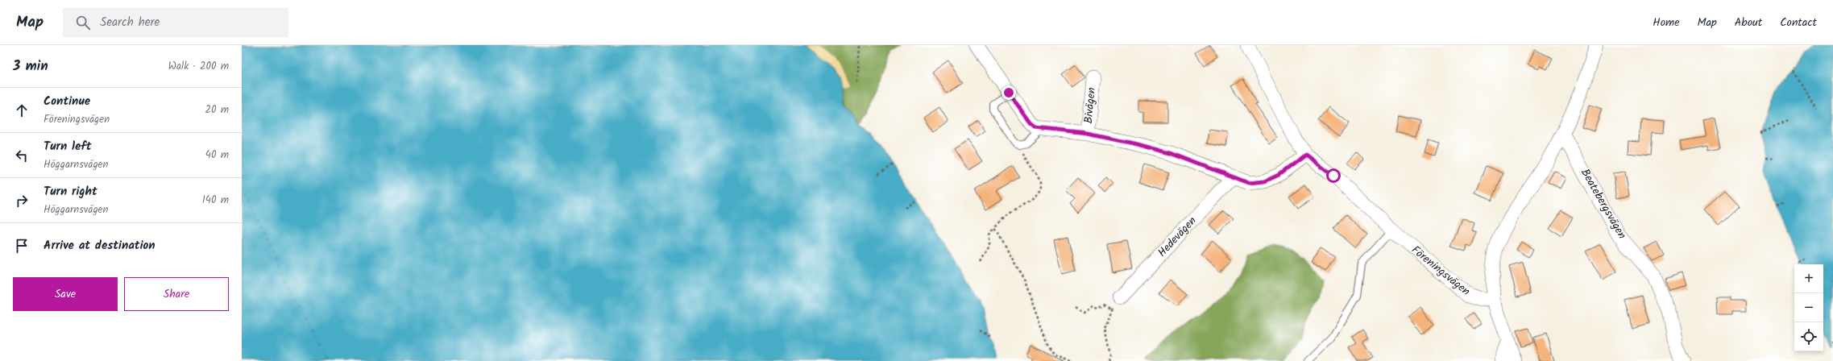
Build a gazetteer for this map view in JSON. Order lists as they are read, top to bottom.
{
  "streets": {
    "street": [
      "Bivägen",
      "Beatebergsvägen",
      "Hedevägen",
      "Föreningsvägen"
    ]
  },
  "page": {
    "header": "Map",
    "search": "Search here",
    "nav": [
      "Home",
      "Map",
      "About",
      "Contact"
    ],
    "heading": ["3 min", "Walk · 200 m"],
    "list": [
      ["Continue", "Föreningsvägen", "20 m"],
      ["Turn left", "Höggarnsvägen", "40 m"],
      ["Turn right", "Höggarnsvägen", "140 m"],
      "Arrive at destination"
    ],
    "map_buttons": ["+", "−"],
    "buttons": ["Save", "Share"]
  }
}
